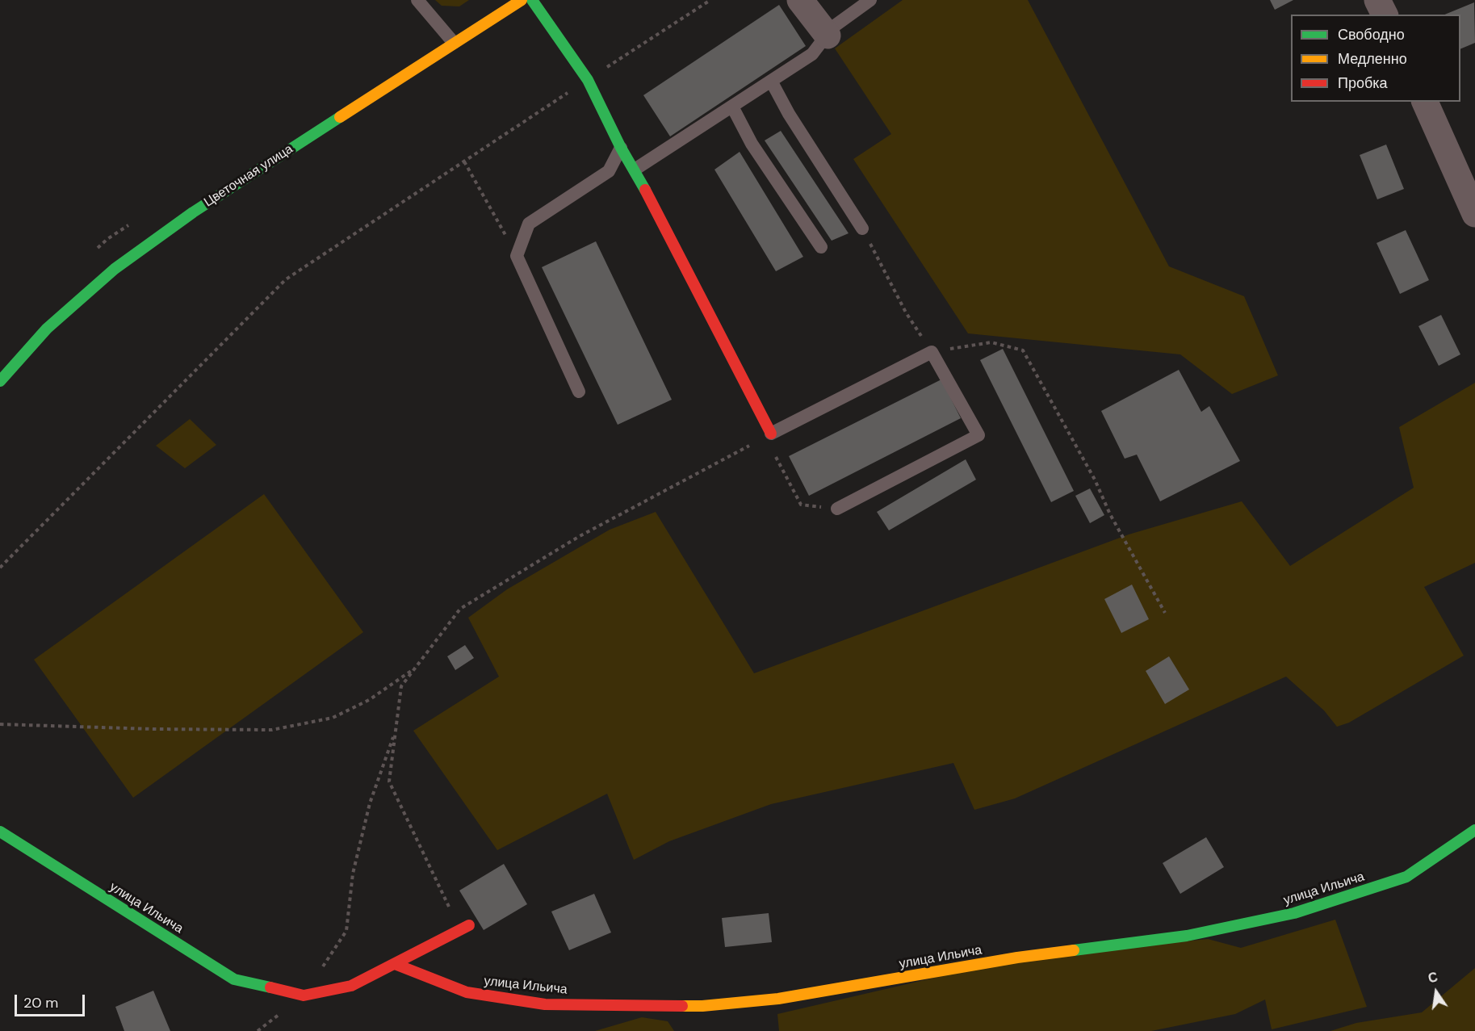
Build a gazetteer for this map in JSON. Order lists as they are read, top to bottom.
{
  "streets": {
    "street": ["Цветочная улица", "улица Ильича"]
  },
  "legend": ["Свободно", "Медленно", "Пробка"],
  "scale_bar": "20 m",
  "north": "top"
}
